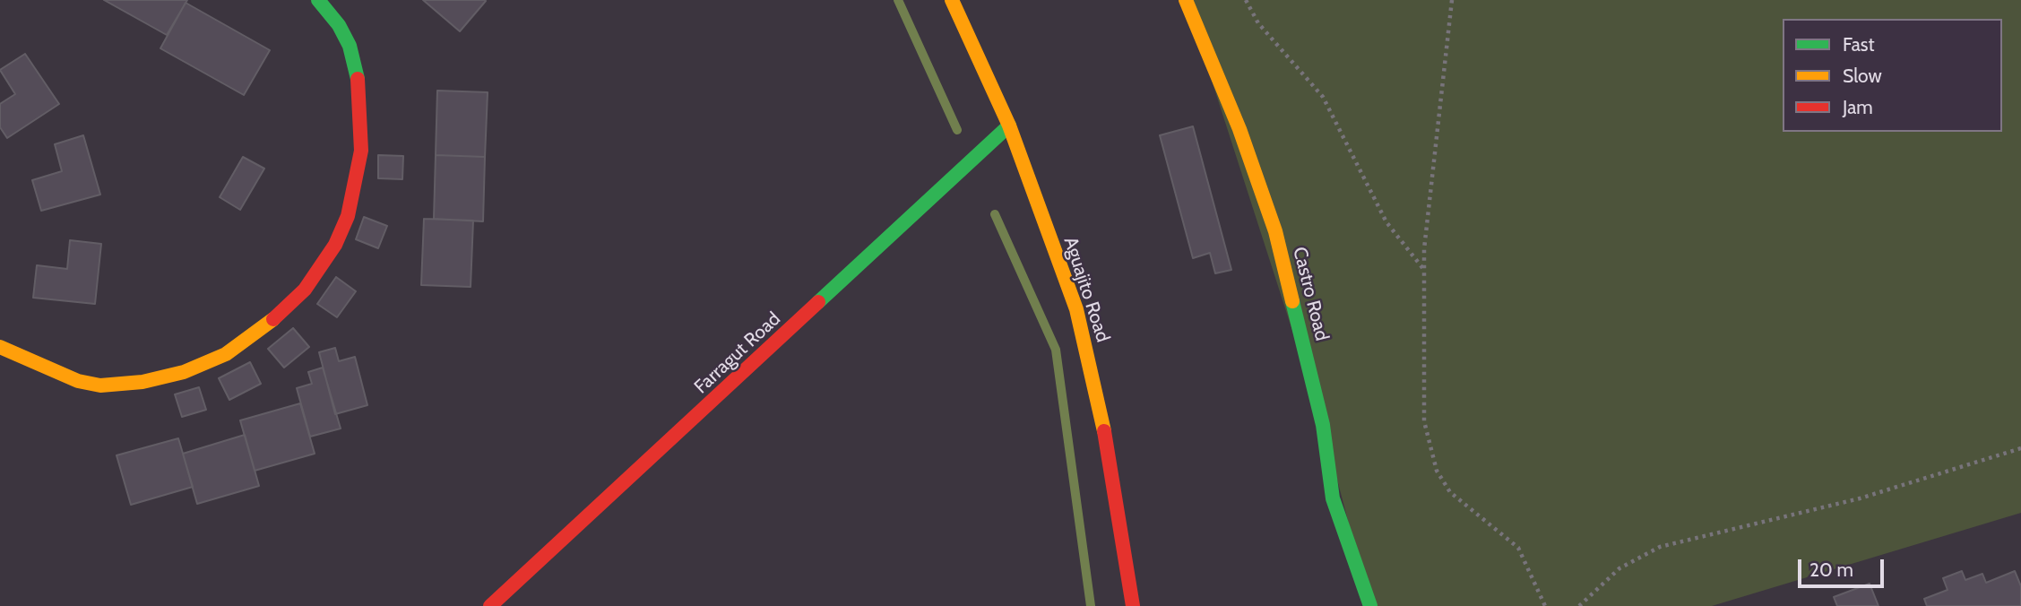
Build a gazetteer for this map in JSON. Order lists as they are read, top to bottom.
{
  "streets": {
    "street": ["Aguajito Road", "Castro Road", "Farragut Road"]
  },
  "crossings": [
    ["Aguajito Road", "Farragut Road"]
  ],
  "legend": ["Fast", "Slow", "Jam"],
  "scale_bar": "20 m"
}
